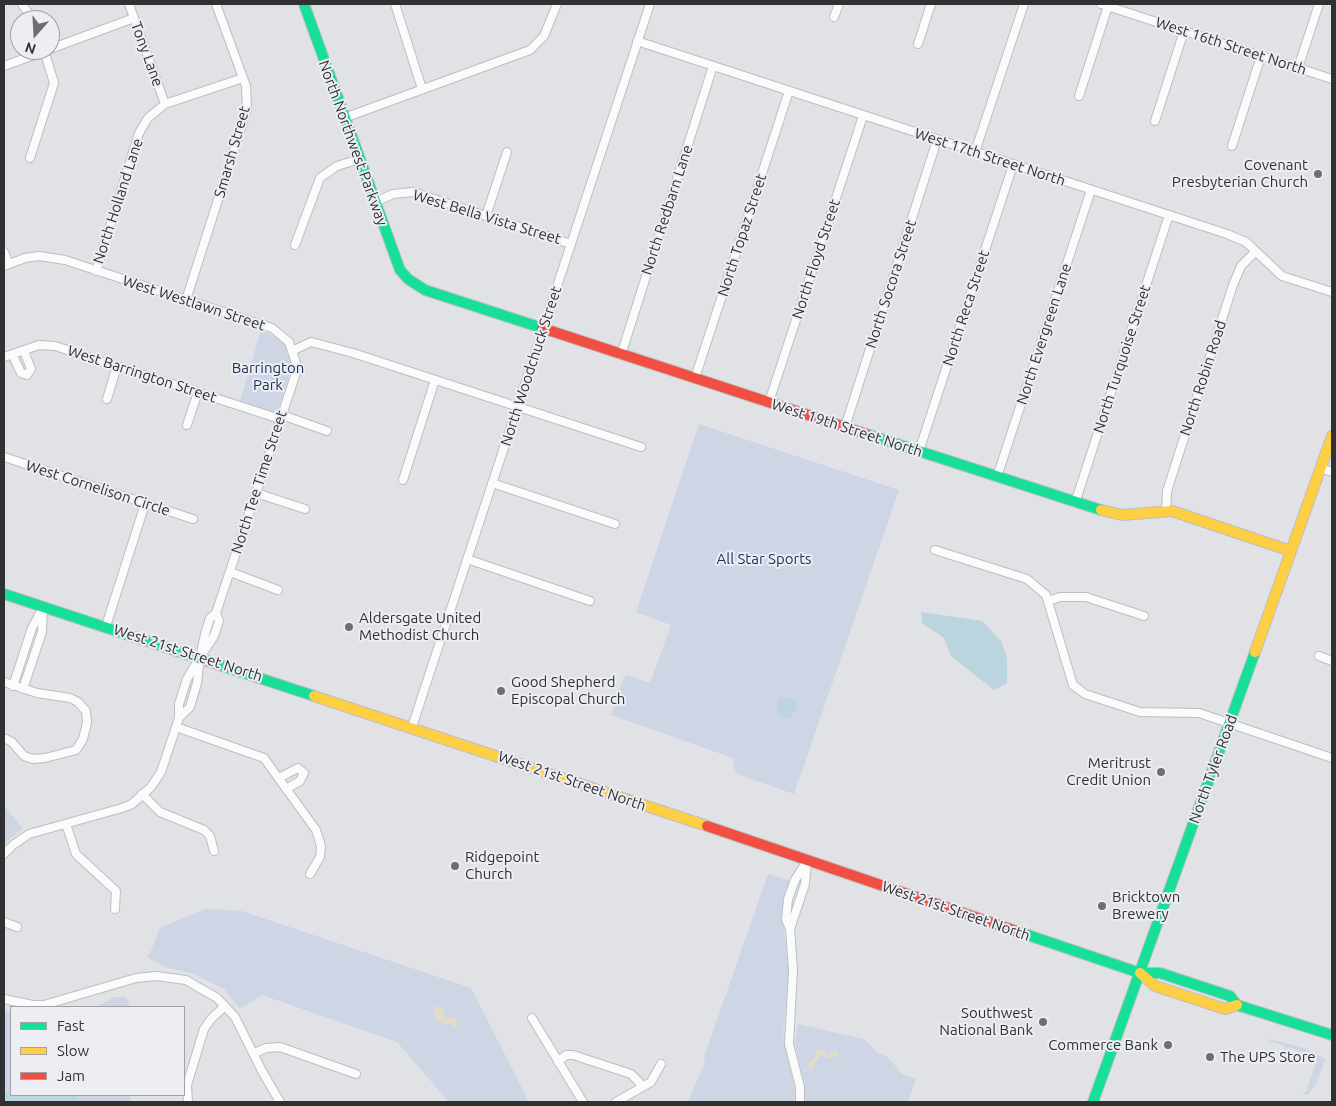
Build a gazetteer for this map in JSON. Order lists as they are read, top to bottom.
{
  "streets": {
    "main road": [
      "North Northwest Parkway",
      "West 19th Street North",
      "West 21st Street North",
      "North Tyler Road"
    ],
    "street": [
      "West 16th Street North",
      "Tony Lane",
      "Smarsh Street",
      "West 17th Street North",
      "North Holland Lane",
      "North Redbarn Lane",
      "West Bella Vista Street",
      "North Topaz Street",
      "North Floyd Street",
      "North Socora Street",
      "West Westlawn Street",
      "North Reca Street",
      "North Evergreen Lane",
      "North Turquoise Street",
      "North Woodchuck Street",
      "West Barrington Street",
      "North Robin Road",
      "North Tee Time Street",
      "West Cornelison Circle"
    ]
  },
  "crossings": [
    ["Tony Lane", "North Holland Lane"],
    ["North Northwest Parkway", "West Bella Vista Street"],
    ["North Northwest Parkway", "West 19th Street North"],
    ["Smarsh Street", "North Holland Lane"],
    ["Smarsh Street", "West Westlawn Street"],
    ["West 17th Street North", "North Redbarn Lane"],
    ["West 17th Street North", "North Topaz Street"],
    ["West 17th Street North", "North Floyd Street"],
    ["West 17th Street North", "North Socora Street"],
    ["West 17th Street North", "North Reca Street"],
    ["West 17th Street North", "North Evergreen Lane"],
    ["West 17th Street North", "North Turquoise Street"],
    ["West 17th Street North", "North Woodchuck Street"],
    ["West 17th Street North", "North Robin Road"],
    ["North Holland Lane", "West Westlawn Street"],
    ["North Redbarn Lane", "West 19th Street North"],
    ["West Bella Vista Street", "North Woodchuck Street"],
    ["North Topaz Street", "West 19th Street North"],
    ["North Floyd Street", "West 19th Street North"],
    ["North Socora Street", "West 19th Street North"],
    ["West Westlawn Street", "North Tee Time Street"],
    ["North Reca Street", "West 19th Street North"],
    ["North Evergreen Lane", "West 19th Street North"],
    ["North Turquoise Street", "West 19th Street North"],
    ["North Woodchuck Street", "West 19th Street North"],
    ["North Woodchuck Street", "West 21st Street North"],
    ["West Barrington Street", "North Tee Time Street"],
    ["North Robin Road", "West 19th Street North"],
    ["West 19th Street North", "North Tyler Road"],
    ["North Tee Time Street", "West 21st Street North"],
    ["West 21st Street North", "North Tyler Road"]
  ],
  "parks": ["Barrington Park", "All Star Sports"],
  "places": [
    "Covenant Presbyterian Church",
    "Aldersgate United Methodist Church",
    "Good Shepherd Episcopal Church",
    "Meritrust Credit Union",
    "Ridgepoint Church",
    "Bricktown Brewery",
    "Southwest National Bank",
    "Commerce Bank",
    "The UPS Store"
  ],
  "legend": ["Fast", "Slow", "Jam"],
  "north": "bottom"
}
